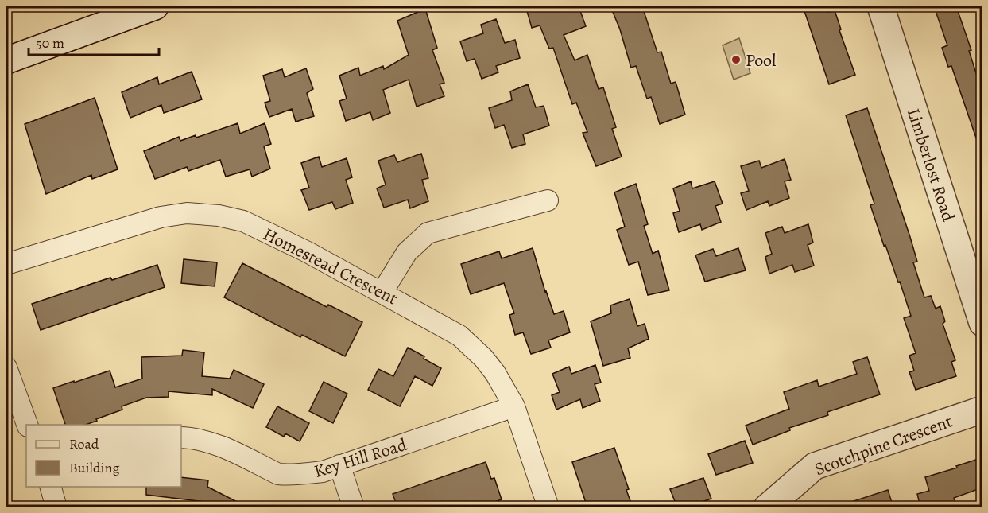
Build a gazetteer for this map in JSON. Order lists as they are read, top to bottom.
{
  "streets": {
    "street": [
      "Limberlost Road",
      "Homestead Crescent",
      "Scotchpine Crescent",
      "Key Hill Road"
    ]
  },
  "crossings": [
    ["Homestead Crescent", "Key Hill Road"]
  ],
  "places": ["Pool"],
  "legend": ["Road", "Building"],
  "scale_bar": "50 m"
}
